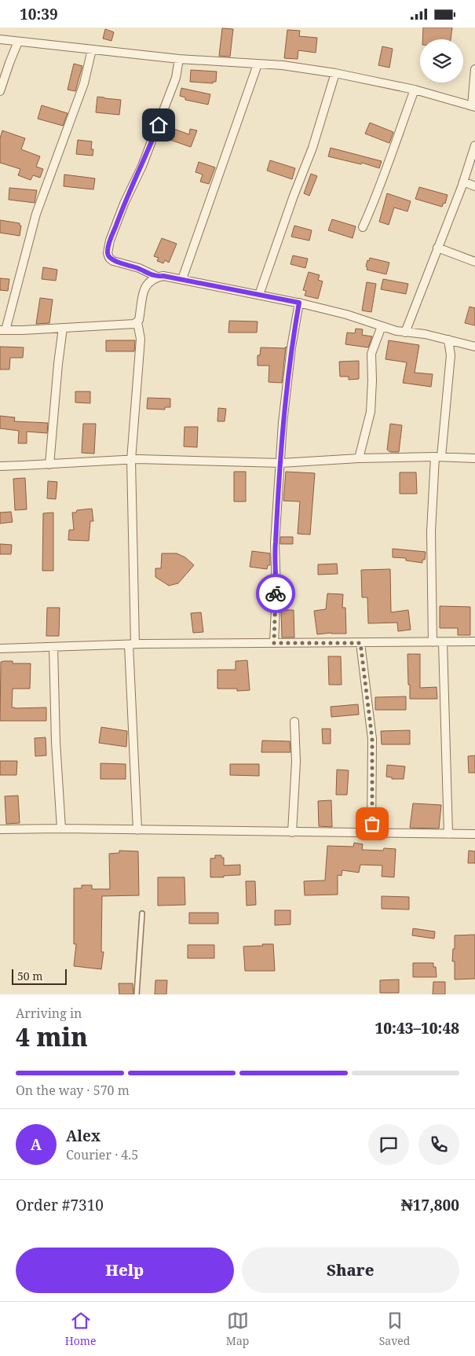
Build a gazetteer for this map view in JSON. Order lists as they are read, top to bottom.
{
  "scale_bar": "50 m",
  "page": {
    "status": "10:39",
    "scale": "50 m",
    "heading": ["4 min", "Arriving in", "10:43–10:48"],
    "panel": [
      "Alex",
      "Courier · 4.5",
      "Order #7310",
      "₦17,800"
    ],
    "bar": "On the way · 570 m",
    "round": "A",
    "buttons": ["Help", "Share"],
    "tabs": ["Home", "Map", "Saved"]
  }
}
